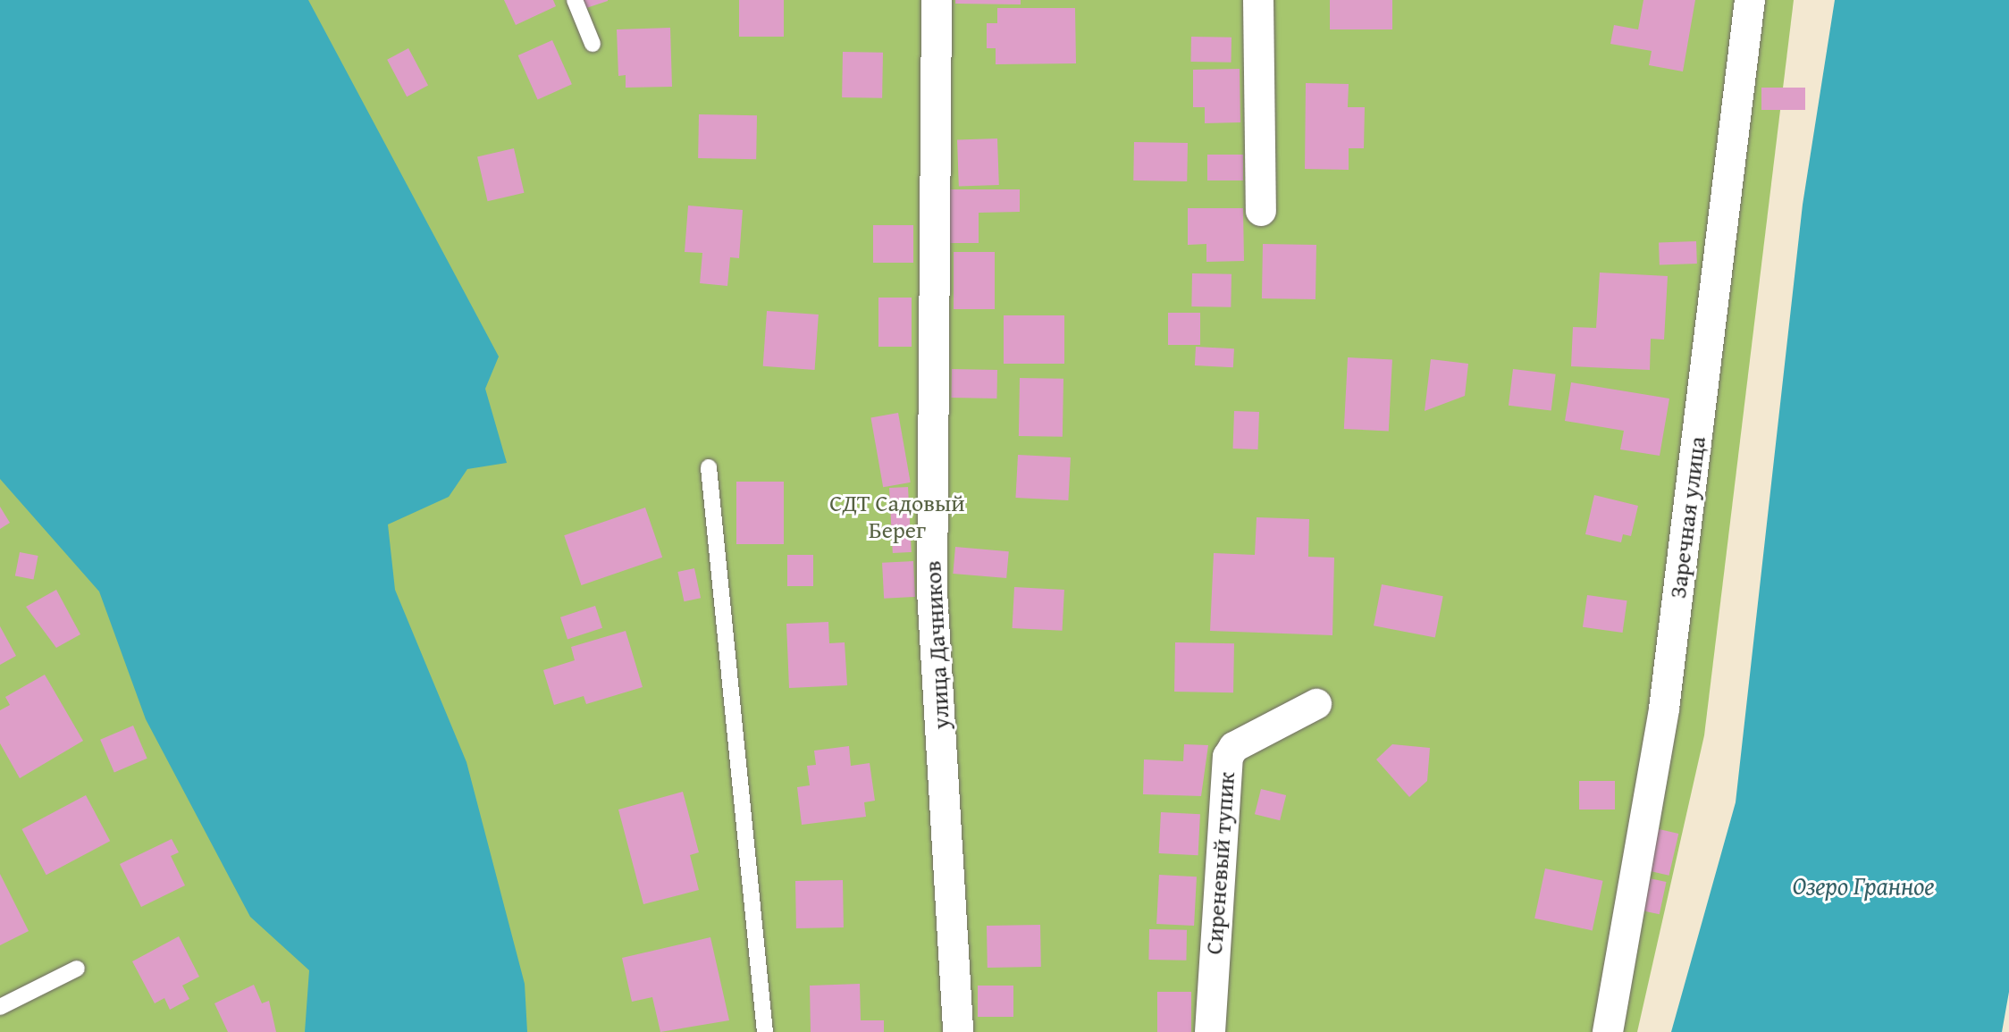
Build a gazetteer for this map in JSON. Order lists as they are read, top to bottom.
{
  "streets": {
    "street": ["Заречная улица", "улица Дачников", "Сиреневый тупик"]
  },
  "water": ["Озеро Гранное"],
  "parks": ["СДТ Садовый Берег"]
}
